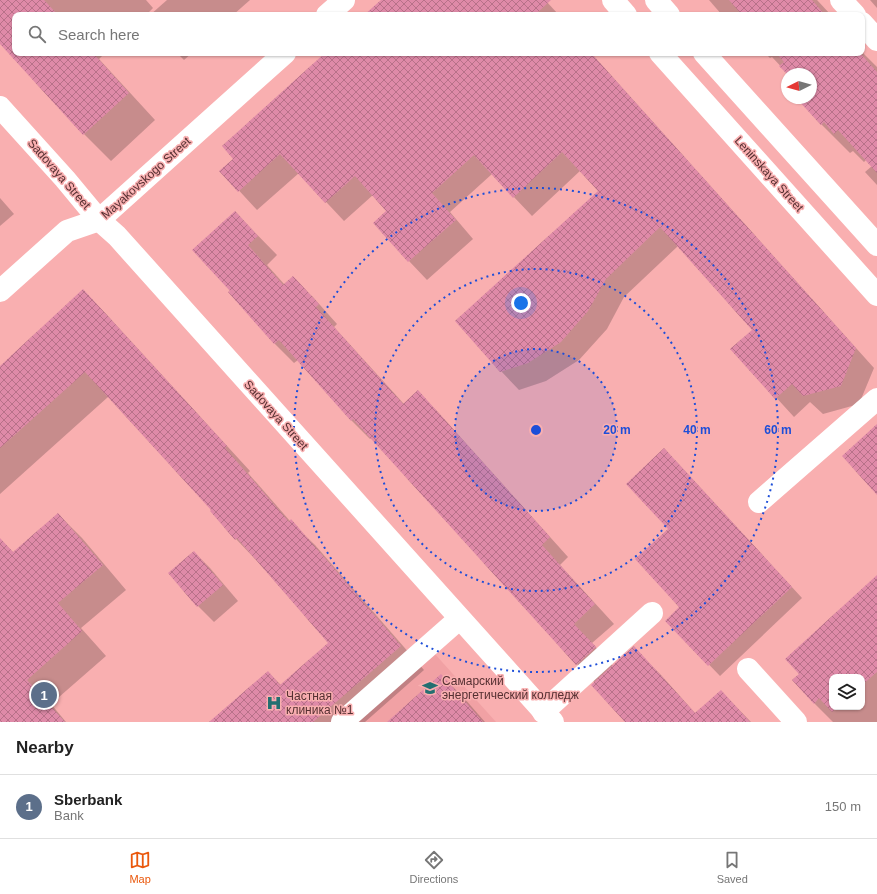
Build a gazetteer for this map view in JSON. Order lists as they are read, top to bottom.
{
  "streets": {
    "street": ["Sadovaya Street", "Leninskaya Street", "Mayakovskogo Street"]
  },
  "crossings": [
    ["Sadovaya Street", "Mayakovskogo Street"]
  ],
  "places": {
    "school or university": ["Самарский энергетический колледж"],
    "hospital": ["Частная клиника №1"]
  },
  "north": "left",
  "page": {
    "search": "Search here",
    "pins": "1",
    "heading": "Nearby",
    "list": [
      {
        "mark": "1",
        "name": "Sberbank",
        "note": "Bank",
        "value": "150 m"
      }
    ],
    "nav": ["Map", "Directions", "Saved"]
  },
  "rings": ["20 m", "40 m", "60 m"]
}
